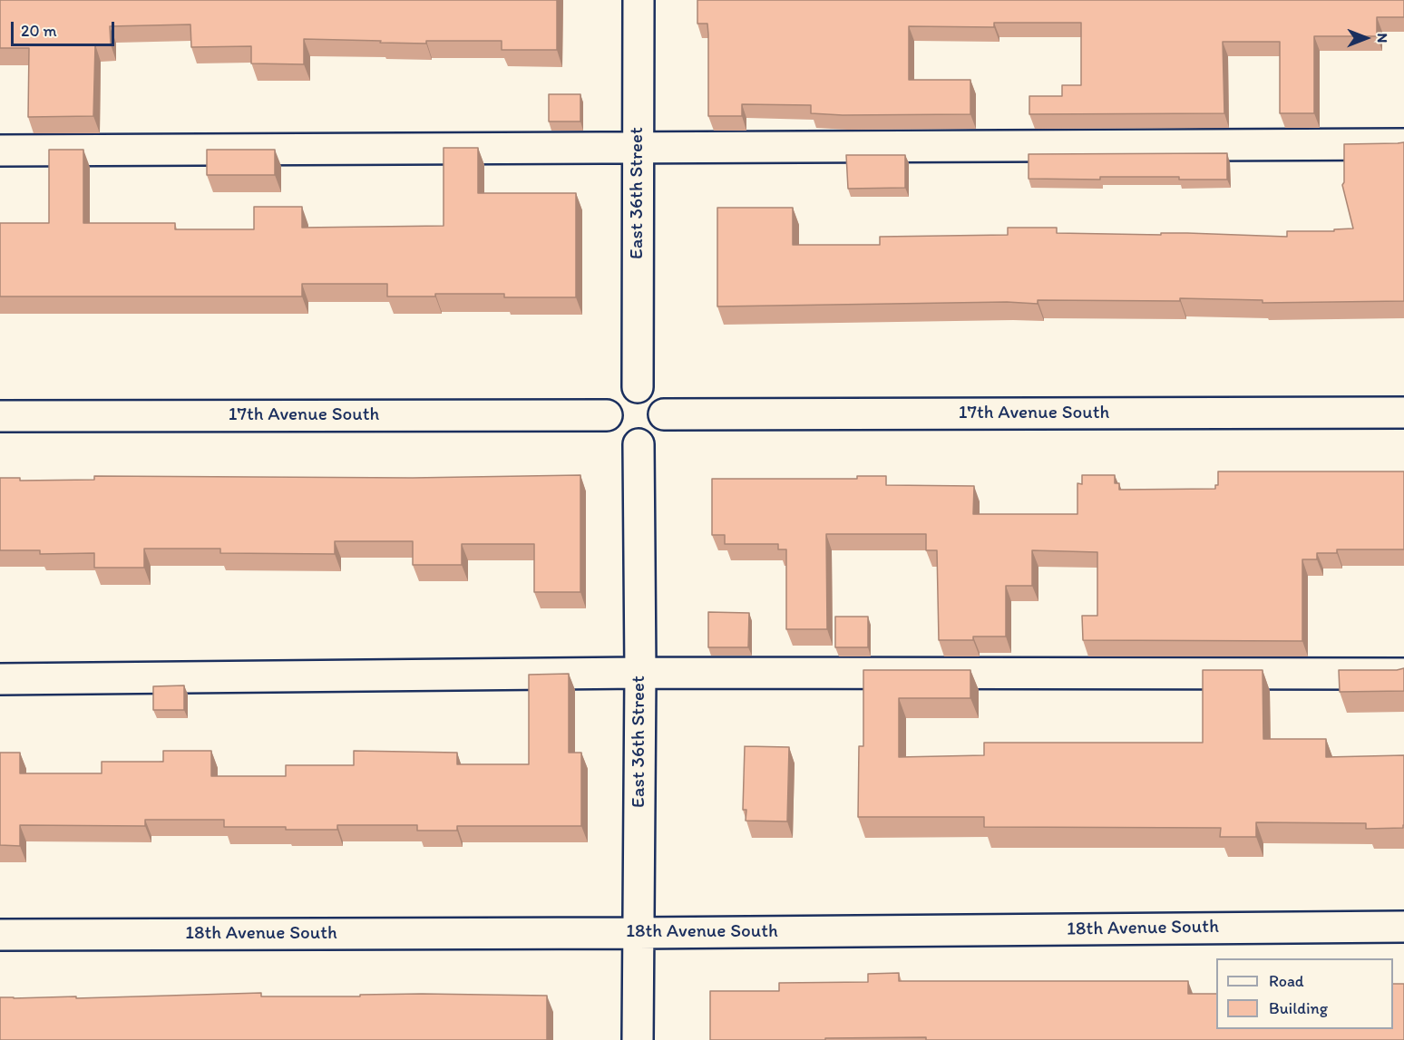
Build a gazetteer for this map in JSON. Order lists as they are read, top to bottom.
{
  "streets": {
    "street": ["East 36th Street", "17th Avenue South", "18th Avenue South"]
  },
  "crossings": [
    ["East 36th Street", "17th Avenue South"],
    ["East 36th Street", "18th Avenue South"]
  ],
  "legend": ["Road", "Building"],
  "scale_bar": "20 m",
  "north": "right"
}
